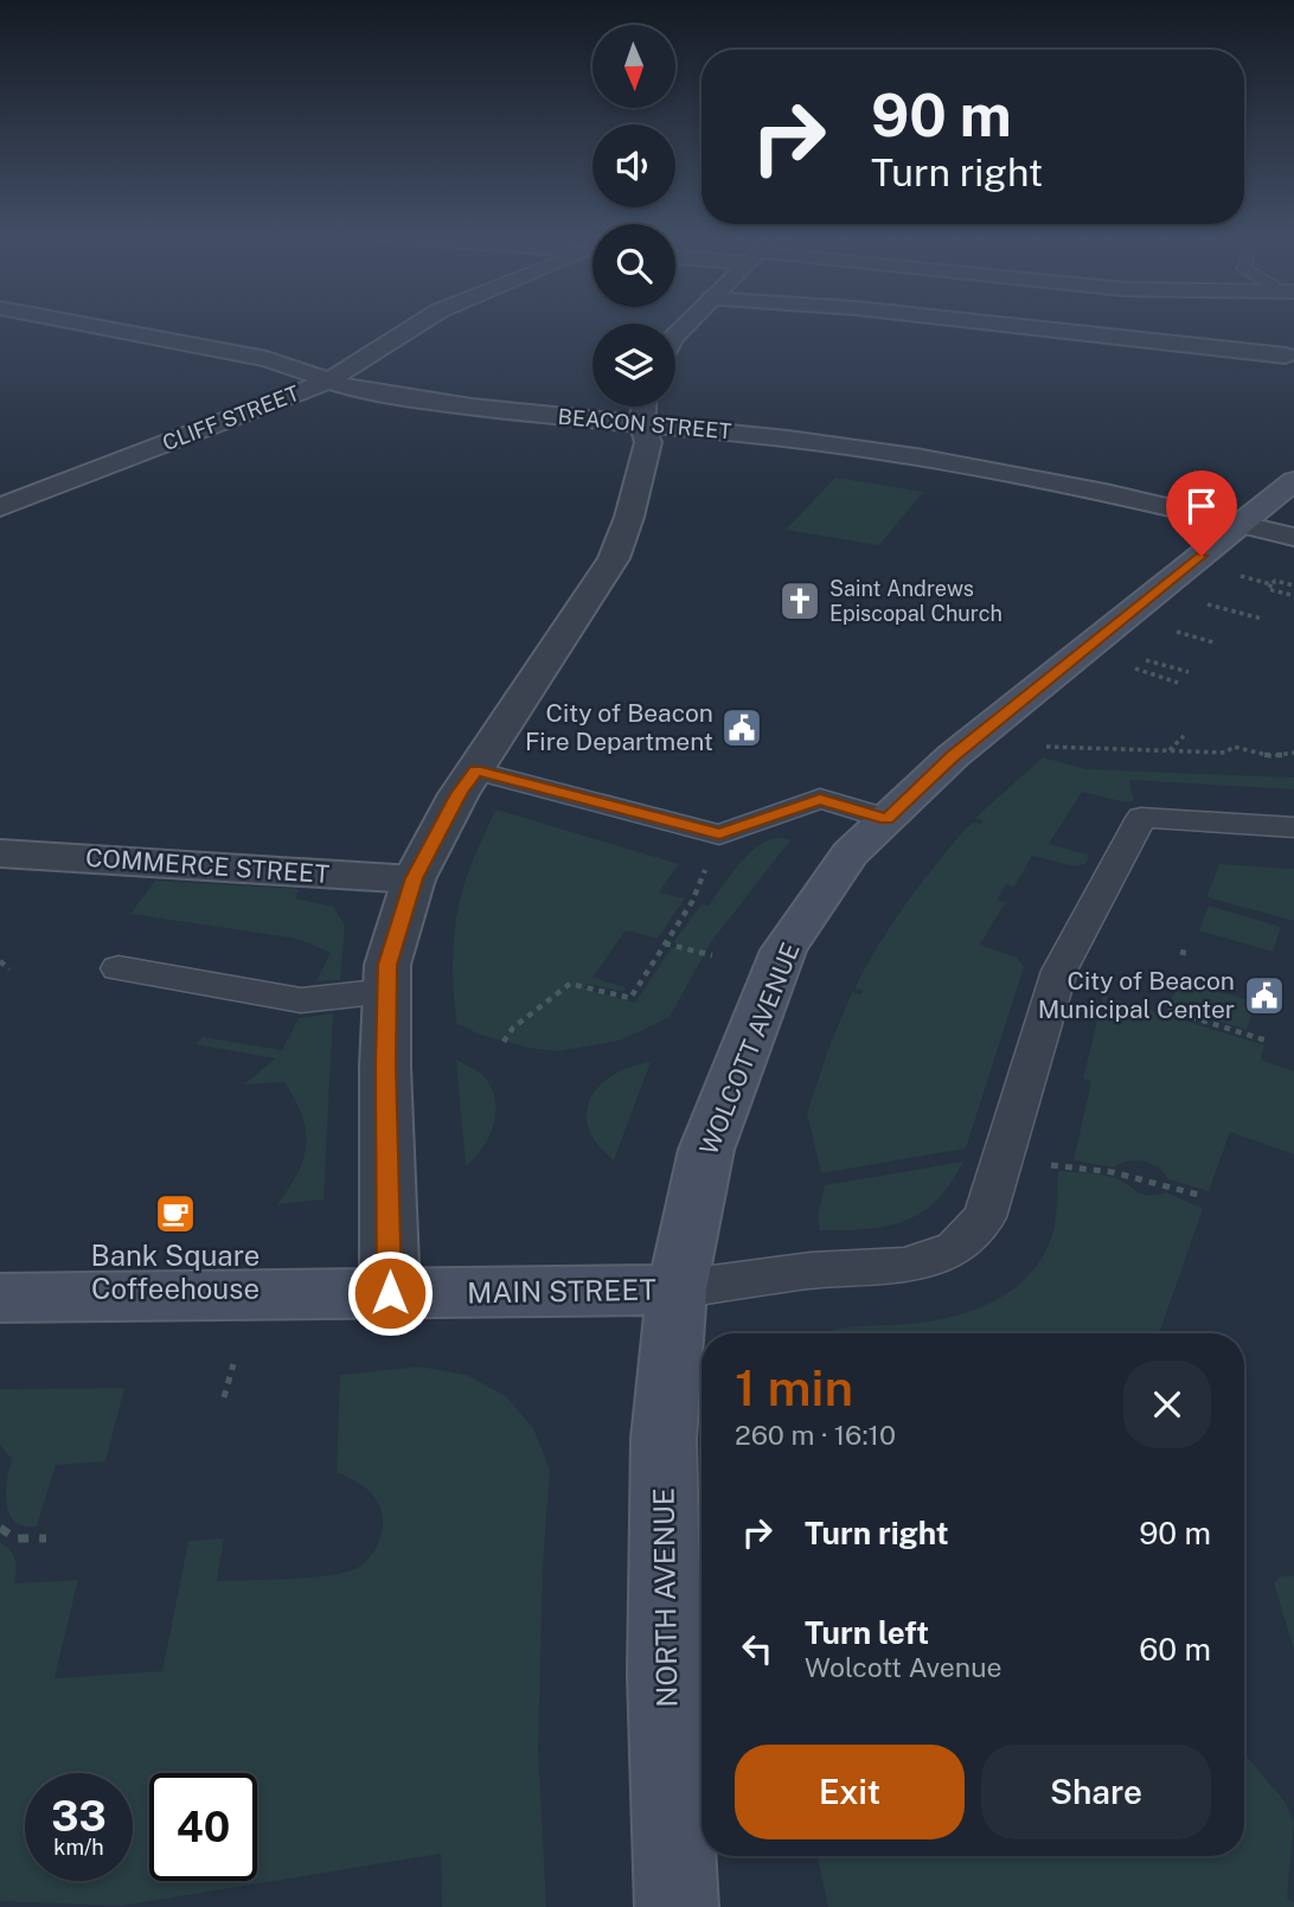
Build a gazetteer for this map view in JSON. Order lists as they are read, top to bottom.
{
  "streets": {
    "main road": ["WOLCOTT AVENUE", "MAIN STREET", "NORTH AVENUE"],
    "street": ["CLIFF STREET", "BEACON STREET", "COMMERCE STREET"]
  },
  "crossings": [
    ["CLIFF STREET", "BEACON STREET"],
    ["BEACON STREET", "WOLCOTT AVENUE"],
    ["WOLCOTT AVENUE", "MAIN STREET"],
    ["WOLCOTT AVENUE", "NORTH AVENUE"],
    ["MAIN STREET", "NORTH AVENUE"]
  ],
  "places": {
    "church": ["Saint Andrews Episcopal Church"],
    "public building": ["City of Beacon Fire Department", "City of Beacon Municipal Center"],
    "cafe": ["Bank Square Coffeehouse"]
  },
  "north": "bottom",
  "page": {
    "turn": ["90 m", "Turn right"],
    "heading": ["1 min", "260 m · 16:10"],
    "list": [
      {
        "name": "Turn right",
        "value": "90 m"
      },
      {
        "name": "Turn left",
        "note": "Wolcott Avenue",
        "value": "60 m"
      }
    ],
    "buttons": ["Exit", "Share"],
    "speed": "33 km/h",
    "limit": "40"
  }
}
